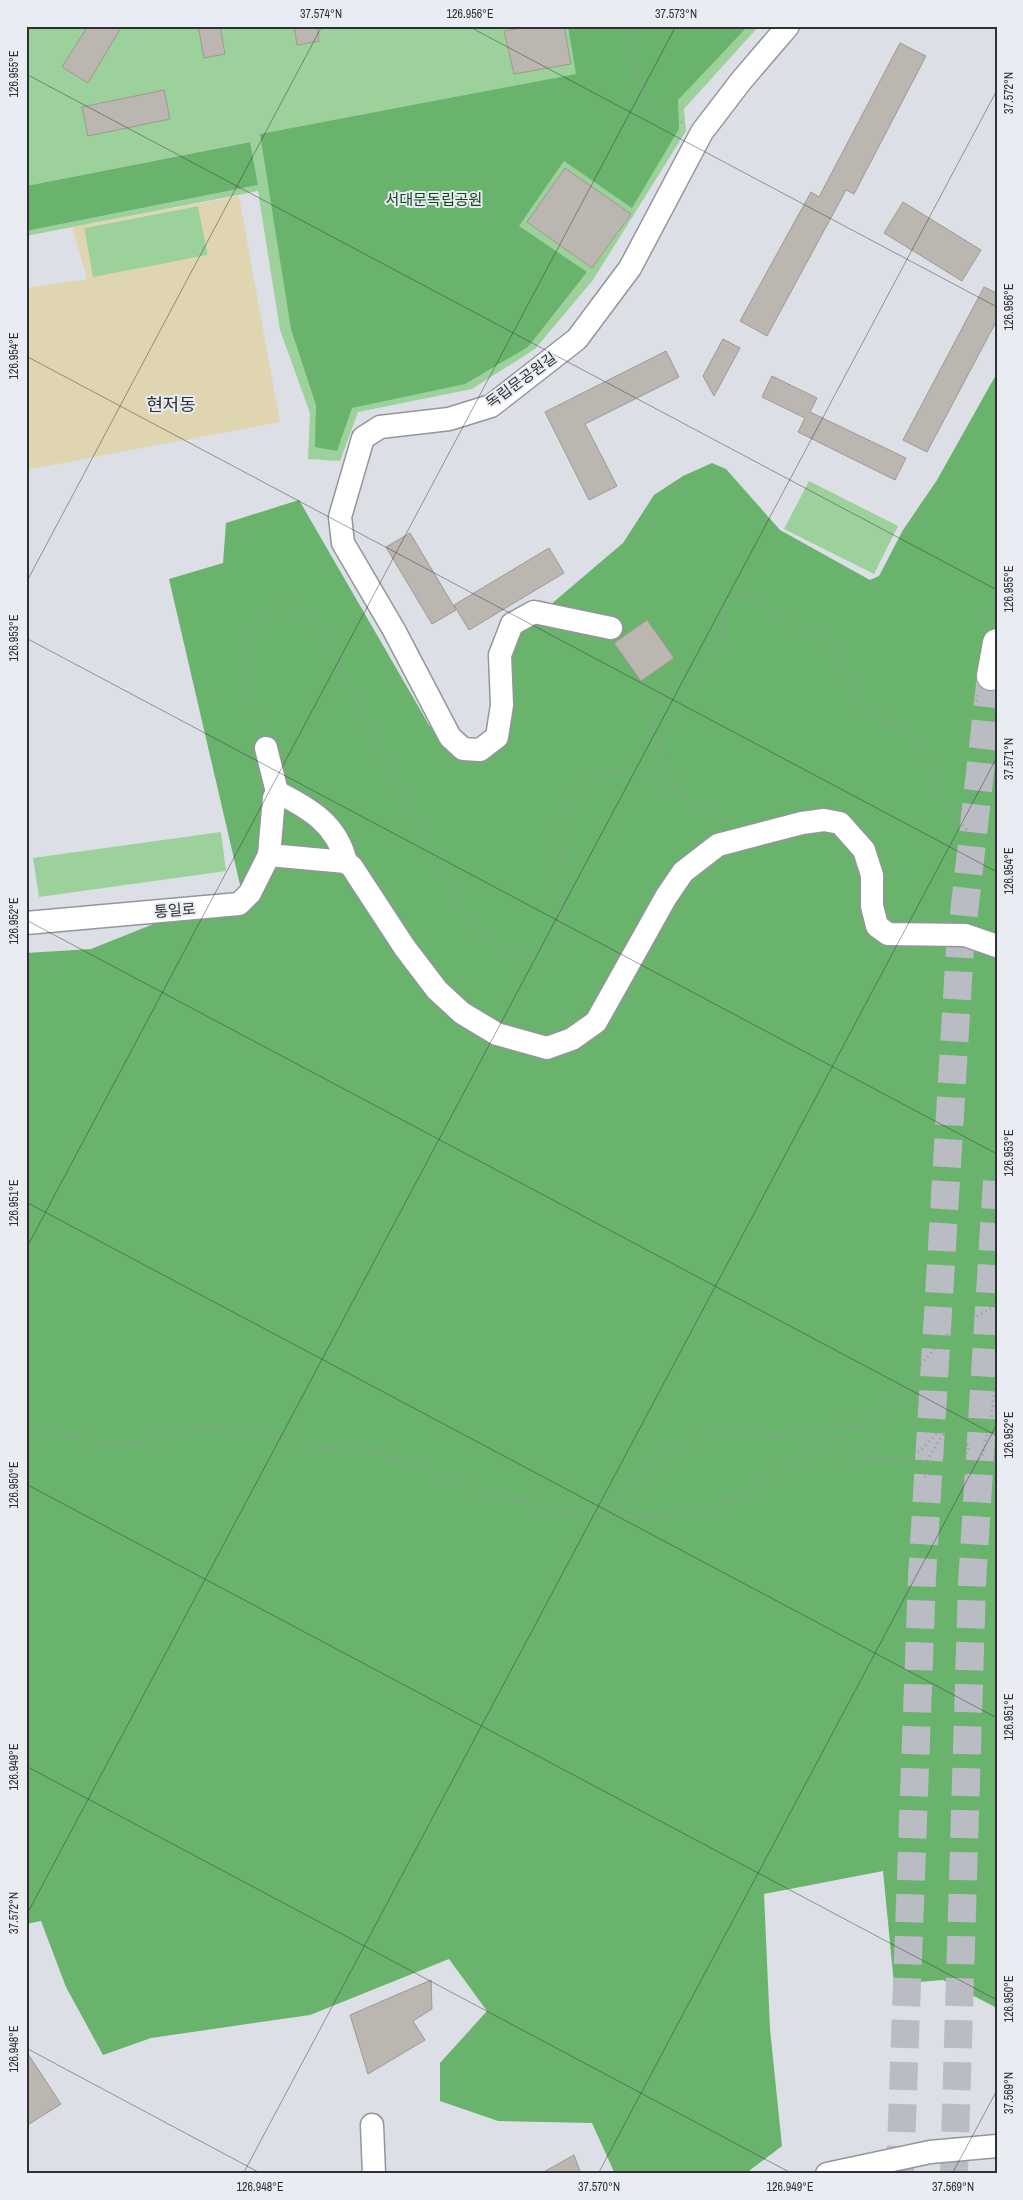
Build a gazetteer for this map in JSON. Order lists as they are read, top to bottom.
{
  "streets": {
    "street": ["독립문공원길", "통일로"]
  },
  "districts": ["현저동"],
  "parks": ["서대문독립공원"],
  "coordinates": [
    "37.574°N",
    "126.956°E",
    "37.573°N",
    "126.955°E",
    "37.572°N",
    "126.954°E",
    "126.953°E",
    "37.571°N",
    "126.952°E",
    "126.951°E",
    "126.950°E",
    "126.949°E",
    "126.948°E",
    "37.569°N",
    "37.570°N"
  ]
}
